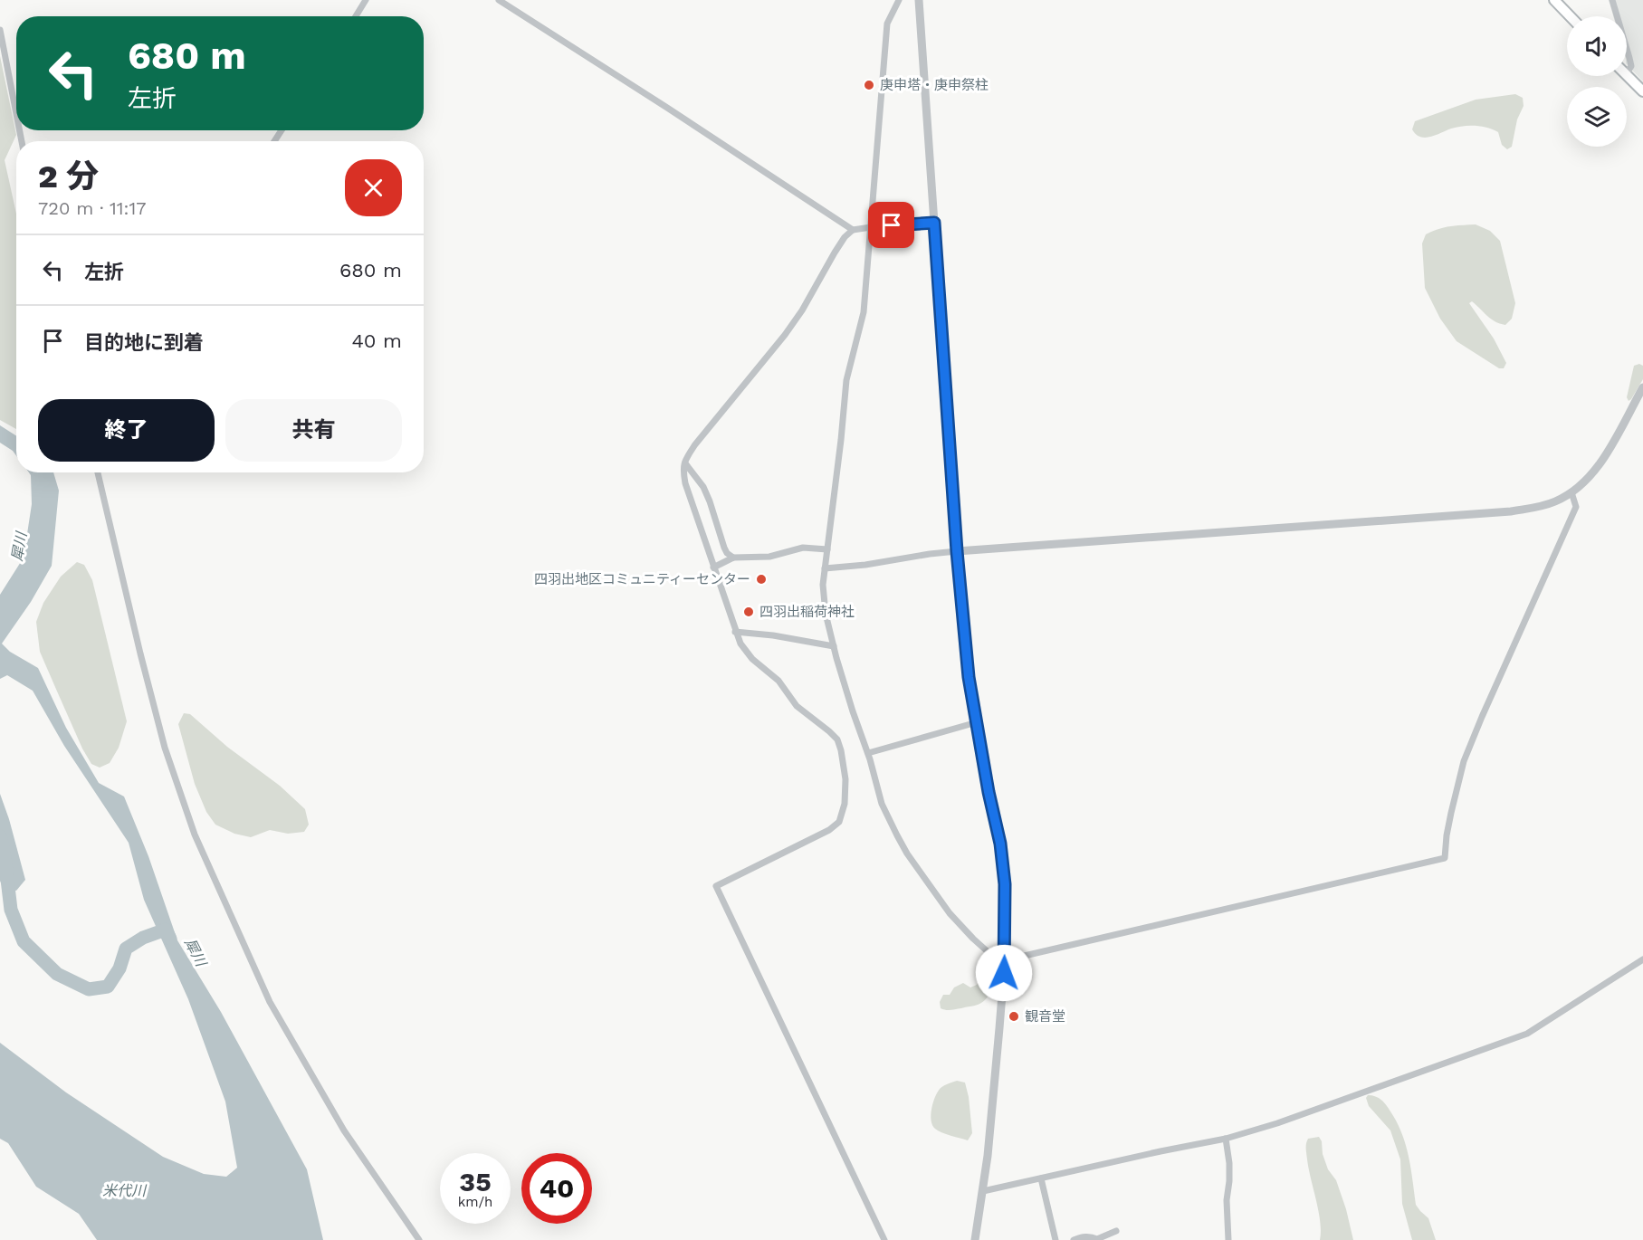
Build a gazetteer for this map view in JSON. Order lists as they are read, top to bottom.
{
  "water": ["犀川", "米代川"],
  "places": [
    "庚申塔・庚申祭柱",
    "四羽出地区コミュニティーセンター",
    "四羽出稲荷神社",
    "観音堂"
  ],
  "page": {
    "turn": ["680 m", "左折"],
    "heading": ["2 分", "720 m · 11:17"],
    "list": [
      {
        "name": "左折",
        "value": "680 m"
      },
      {
        "name": "目的地に到着",
        "value": "40 m"
      }
    ],
    "buttons": ["終了", "共有"],
    "speed": "35 km/h",
    "limit": "40"
  }
}
